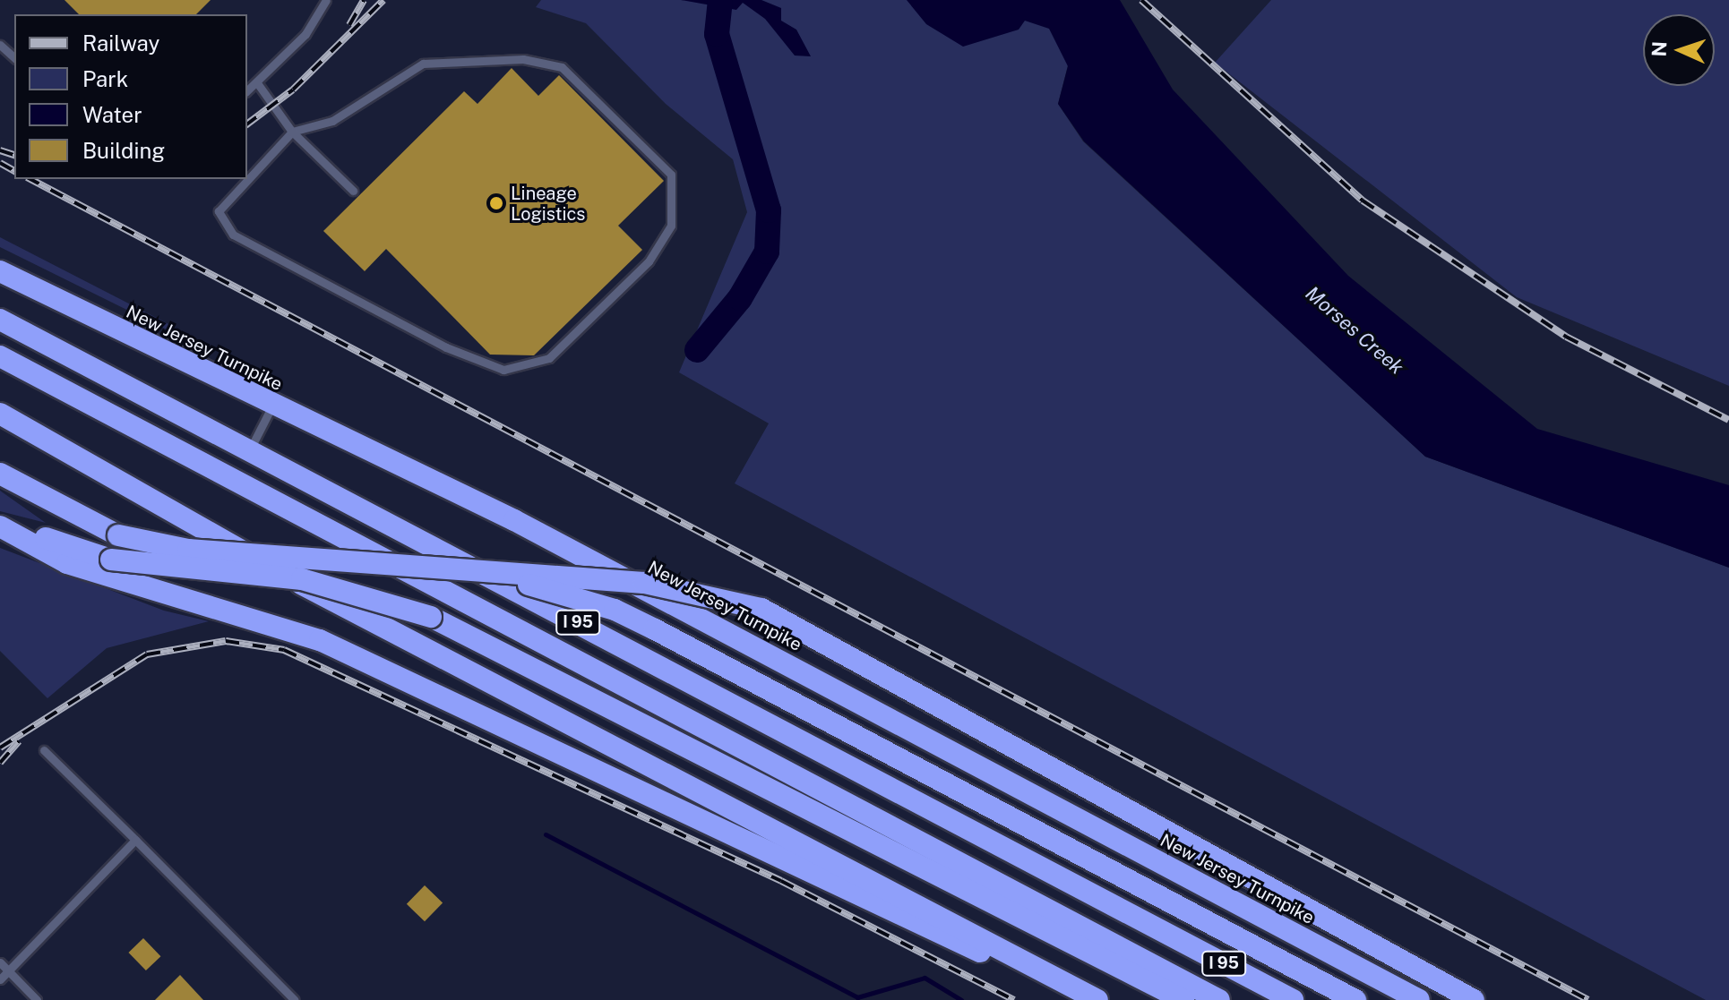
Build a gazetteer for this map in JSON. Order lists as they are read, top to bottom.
{
  "streets": {
    "highway": ["New Jersey Turnpike", "I 95"]
  },
  "water": ["Morses Creek"],
  "places": ["Lineage Logistics"],
  "legend": [
    "Railway",
    "Park",
    "Water",
    "Building"
  ],
  "north": "left"
}
